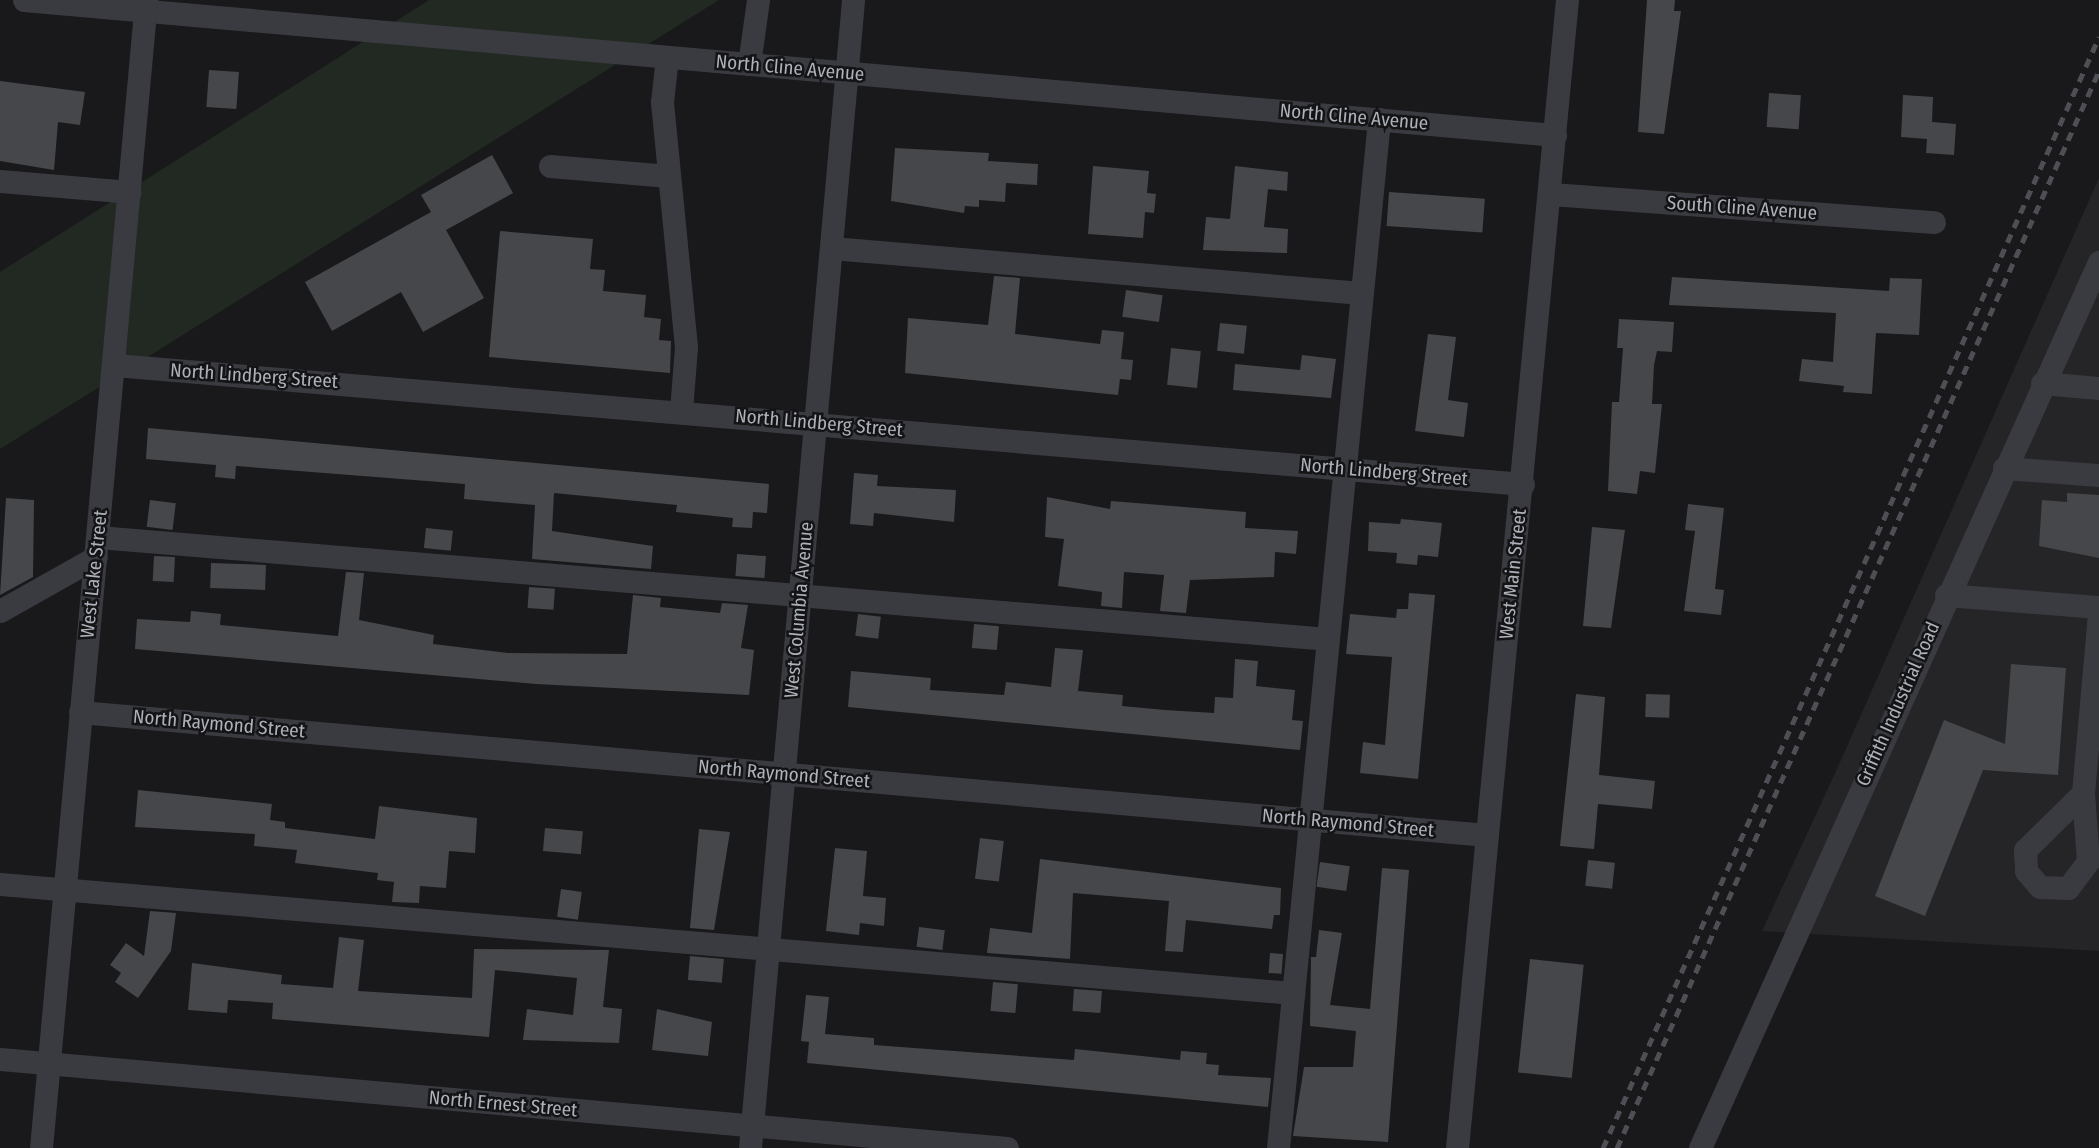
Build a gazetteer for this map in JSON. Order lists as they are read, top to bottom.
{
  "streets": {
    "street": [
      "North Cline Avenue",
      "South Cline Avenue",
      "North Lindberg Street",
      "West Lake Street",
      "West Main Street",
      "West Columbia Avenue",
      "Griffith Industrial Road",
      "North Raymond Street",
      "North Ernest Street"
    ]
  },
  "crossings": [
    ["North Cline Avenue", "West Lake Street"],
    ["North Cline Avenue", "West Main Street"],
    ["North Cline Avenue", "West Columbia Avenue"],
    ["South Cline Avenue", "West Main Street"],
    ["North Lindberg Street", "West Lake Street"],
    ["North Lindberg Street", "West Main Street"],
    ["North Lindberg Street", "West Columbia Avenue"],
    ["West Lake Street", "North Raymond Street"],
    ["West Lake Street", "North Ernest Street"],
    ["West Main Street", "North Raymond Street"],
    ["West Columbia Avenue", "North Raymond Street"],
    ["West Columbia Avenue", "North Ernest Street"]
  ]
}
